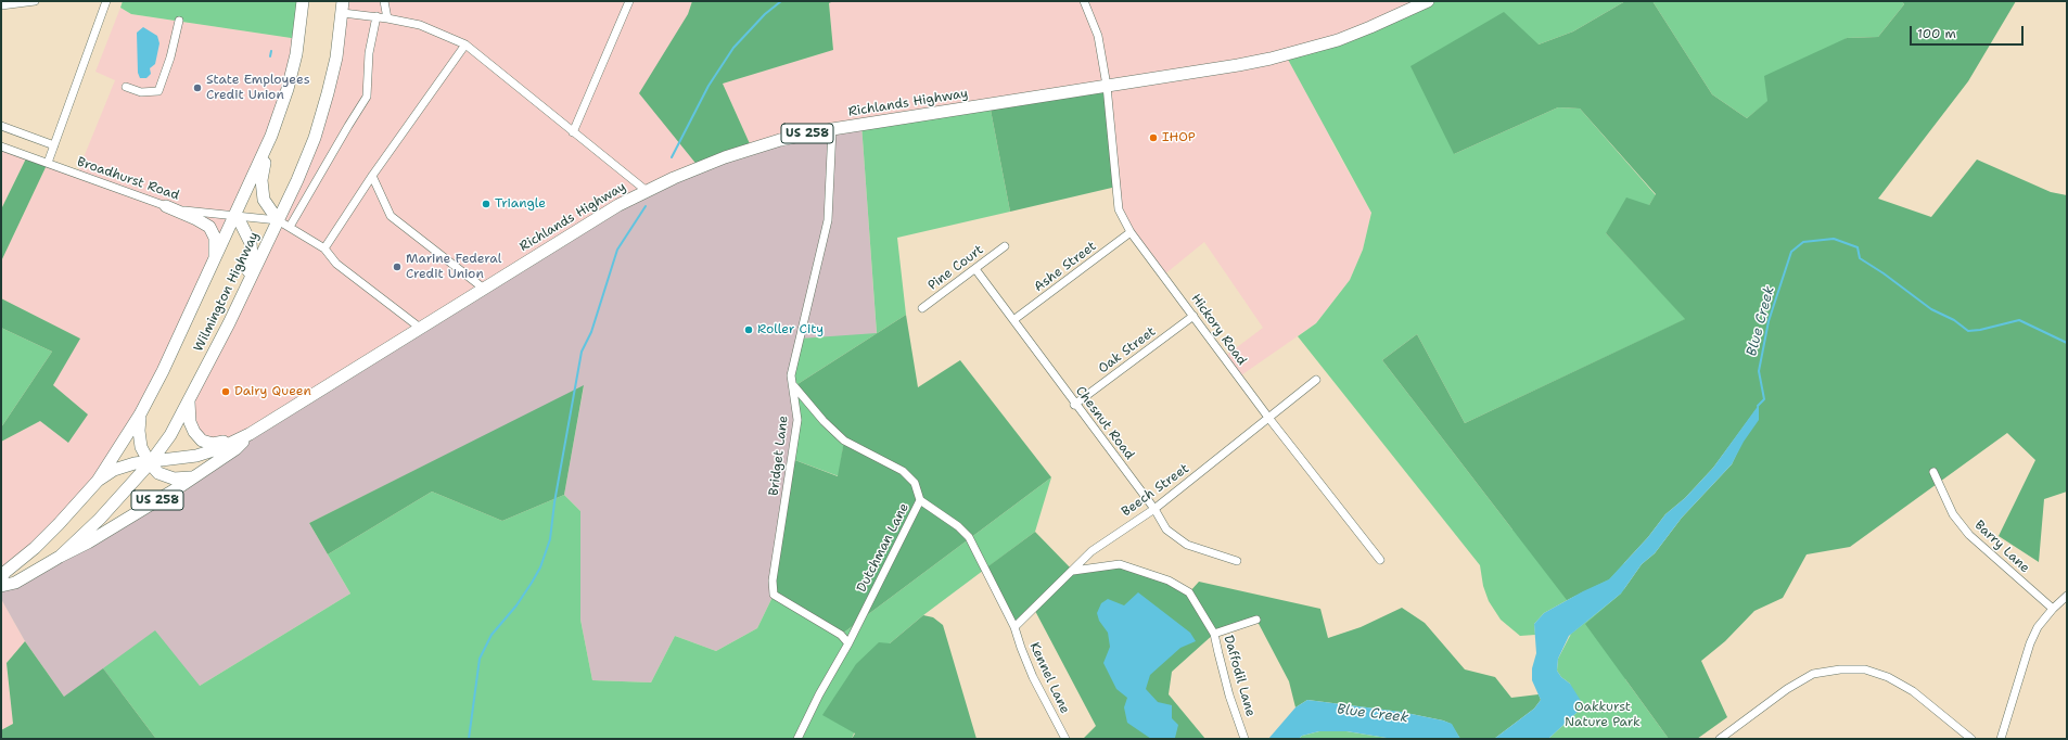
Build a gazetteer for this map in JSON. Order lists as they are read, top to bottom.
{
  "streets": {
    "main road": ["Richlands Highway", "US 258", "Wilmington Highway"],
    "street": [
      "Broadhurst Road",
      "Ashe Street",
      "Pine Court",
      "Hickory Road",
      "Oak Street",
      "Chesnut Road",
      "Bridget Lane",
      "Beech Street",
      "Barry Lane",
      "Dutchman Lane",
      "Daffodil Lane",
      "Kennel Lane"
    ]
  },
  "crossings": [
    ["Richlands Highway", "Wilmington Highway"],
    ["Richlands Highway", "Hickory Road"],
    ["Richlands Highway", "Bridget Lane"],
    ["Broadhurst Road", "Wilmington Highway"],
    ["Ashe Street", "Hickory Road"],
    ["Ashe Street", "Chesnut Road"],
    ["Pine Court", "Chesnut Road"],
    ["Hickory Road", "Oak Street"],
    ["Hickory Road", "Beech Street"],
    ["Oak Street", "Chesnut Road"],
    ["Chesnut Road", "Beech Street"],
    ["Bridget Lane", "Dutchman Lane"],
    ["Beech Street", "Daffodil Lane"],
    ["Beech Street", "Kennel Lane"],
    ["Dutchman Lane", "Kennel Lane"]
  ],
  "water": ["Blue Creek"],
  "parks": ["Oakkurst Nature Park"],
  "places": [
    "State Employees Credit Union",
    "IHOP",
    "Triangle",
    "Marine Federal Credit Union",
    "Roller City",
    "Dairy Queen"
  ],
  "scale_bar": "100 m"
}
